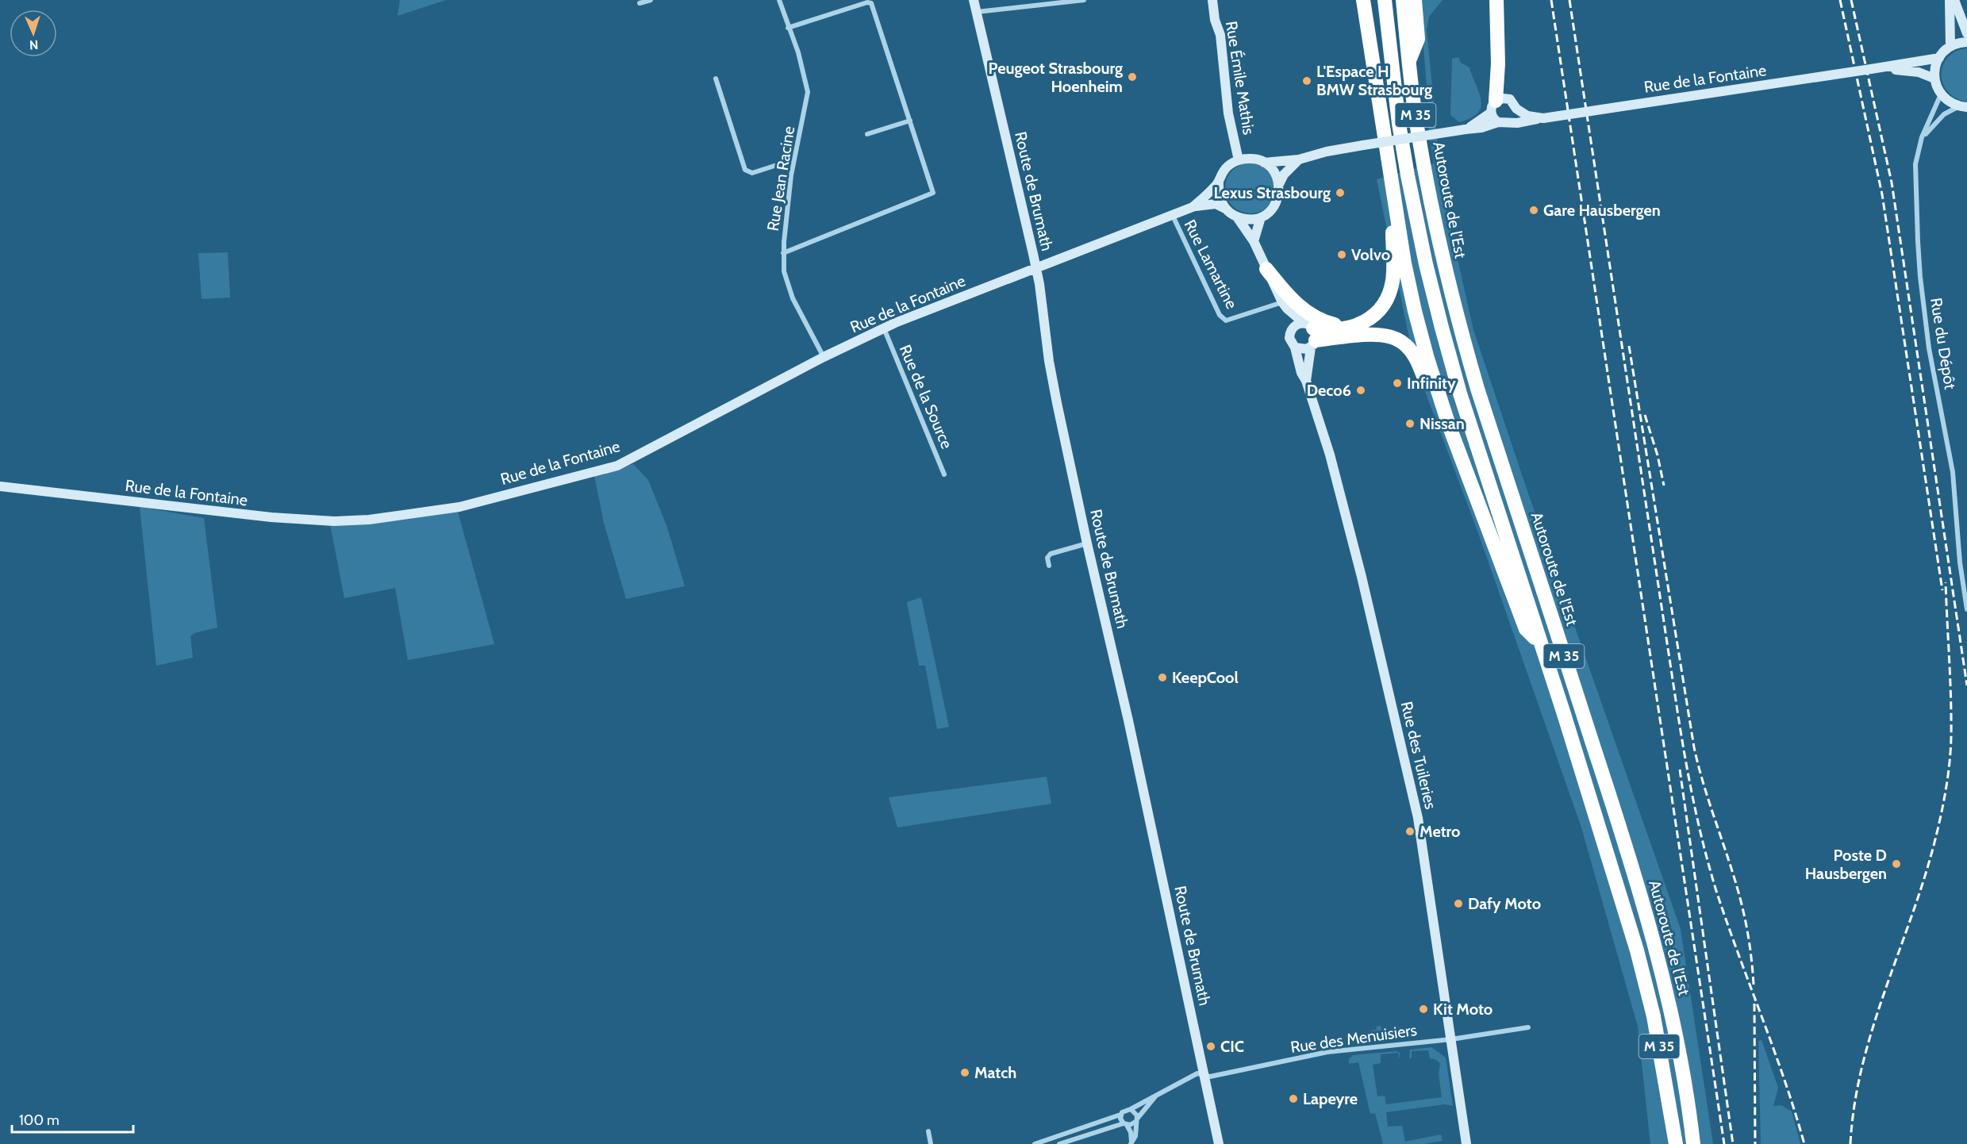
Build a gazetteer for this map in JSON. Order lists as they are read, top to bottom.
{
  "streets": {
    "highway": ["M 35", "Autoroute de l’Est"],
    "street": [
      "Rue Émile Mathis",
      "Rue de la Fontaine",
      "Rue Jean Racine",
      "Route de Brumath",
      "Rue Lamartine",
      "Rue du Dépôt",
      "Rue de la Source",
      "Rue des Tuileries",
      "Rue des Menuisiers"
    ]
  },
  "crossings": [
    ["Rue Émile Mathis", "Rue de la Fontaine"],
    ["Rue Émile Mathis", "Rue des Tuileries"],
    ["Rue de la Fontaine", "Rue Jean Racine"],
    ["Rue de la Fontaine", "Route de Brumath"],
    ["Rue de la Fontaine", "Rue Lamartine"],
    ["Rue de la Fontaine", "Rue de la Source"],
    ["Rue de la Fontaine", "Rue des Tuileries"],
    ["Route de Brumath", "Rue des Menuisiers"],
    ["Rue Lamartine", "Rue des Tuileries"],
    ["Rue des Tuileries", "Rue des Menuisiers"]
  ],
  "places": [
    "Peugeot Strasbourg Hoenheim",
    "L'Espace H BMW Strasbourg",
    "Lexus Strasbourg",
    "Gare Hausbergen",
    "Volvo",
    "Infinity",
    "Deco6",
    "Nissan",
    "KeepCool",
    "Metro",
    "Poste D Hausbergen",
    "Dafy Moto",
    "Kit Moto",
    "CIC",
    "Match",
    "Lapeyre"
  ],
  "scale_bar": "100 m",
  "north": "bottom"
}
